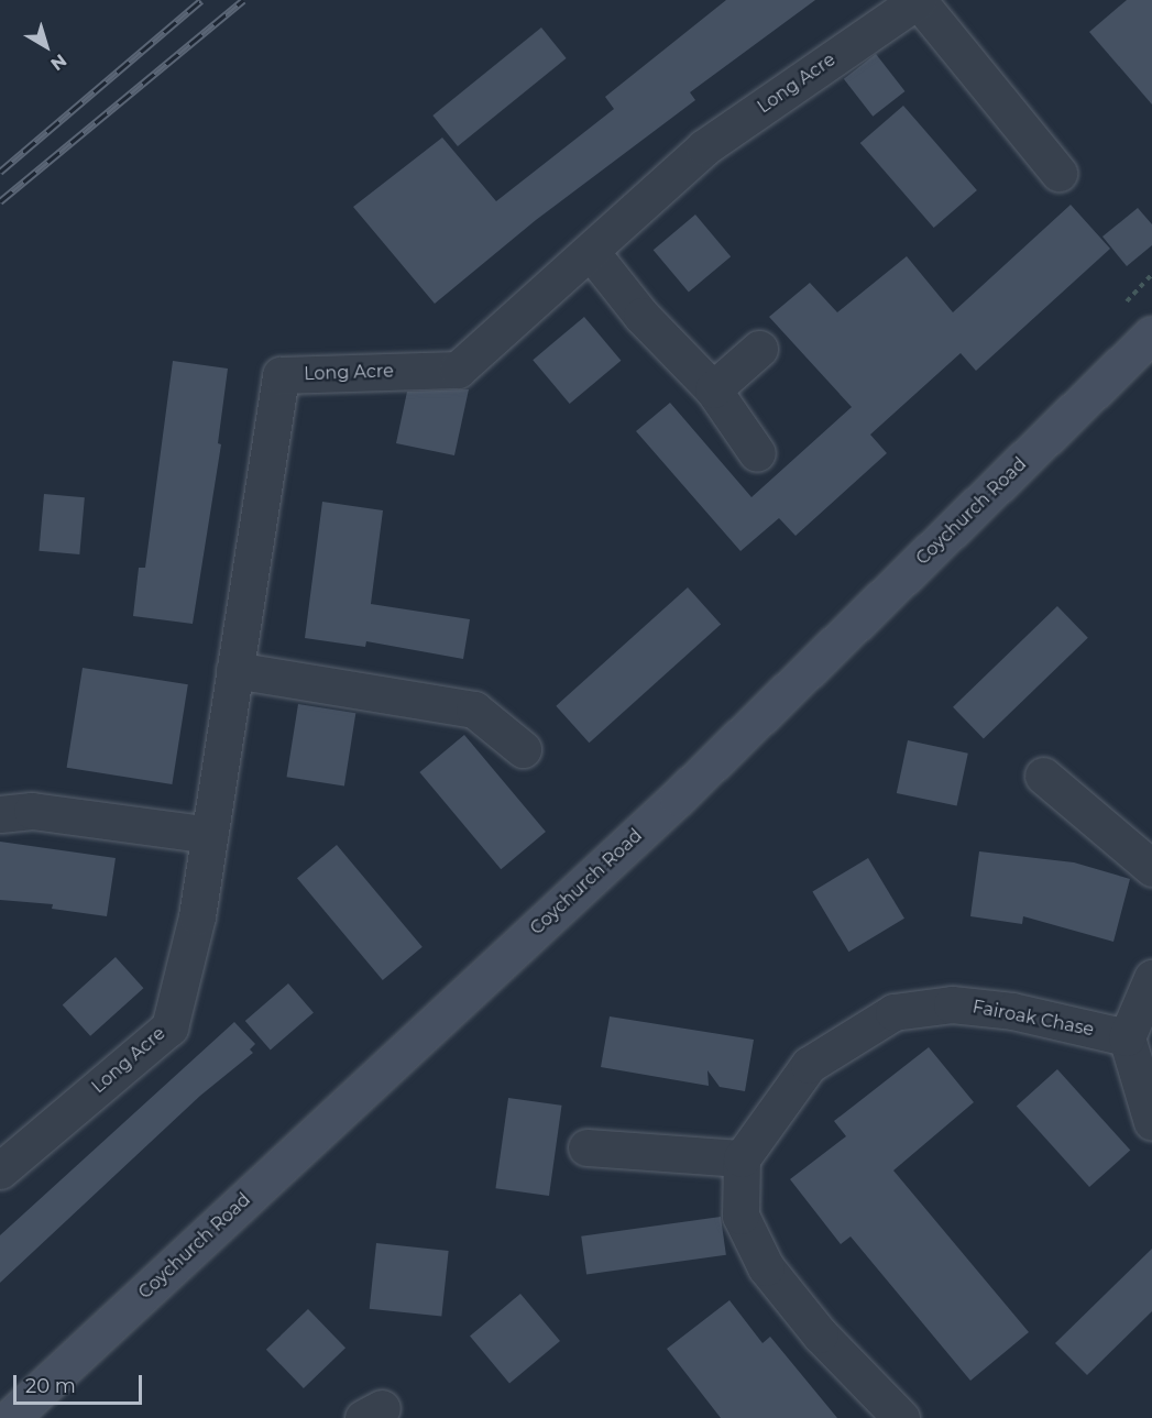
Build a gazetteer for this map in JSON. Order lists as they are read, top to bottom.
{
  "streets": {
    "main road": ["Coychurch Road"],
    "street": ["Long Acre", "Fairoak Chase"]
  },
  "scale_bar": "20 m",
  "north": "bottom right"
}
